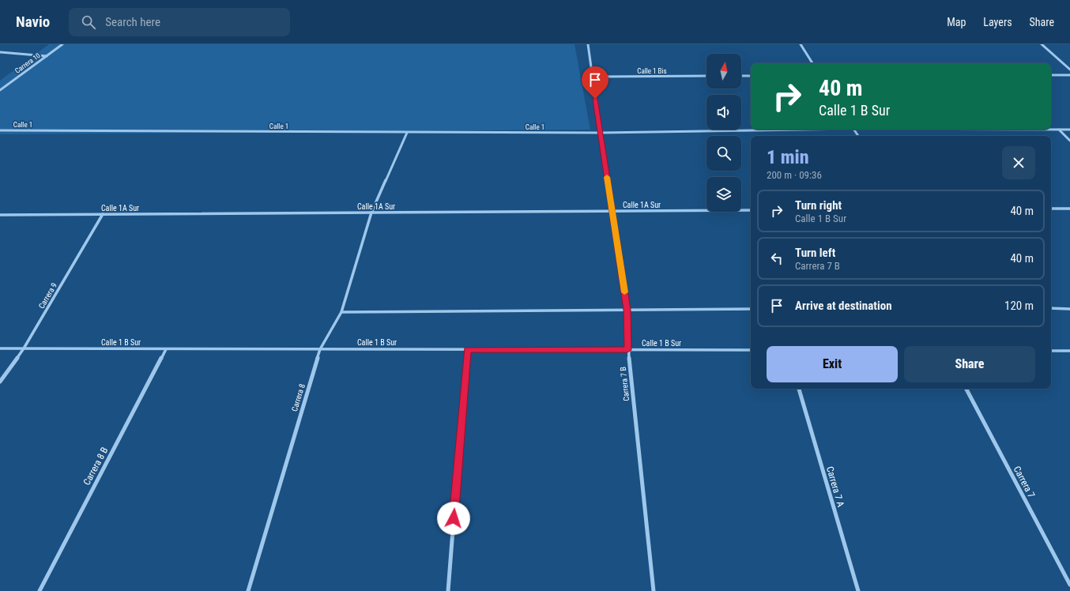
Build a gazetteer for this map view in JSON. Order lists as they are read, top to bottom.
{
  "streets": {
    "street": [
      "Carrera 10",
      "Calle 1 Bis",
      "Calle 1",
      "Calle 1A Sur",
      "Carrera 9",
      "Calle 1 B Sur",
      "Carrera 7 B",
      "Carrera 8",
      "Carrera 8 B",
      "Carrera 7",
      "Carrera 7 A"
    ]
  },
  "crossings": [
    ["Calle 1 Bis", "Carrera 7 B"],
    ["Calle 1", "Carrera 7 B"],
    ["Calle 1", "Carrera 8"],
    ["Calle 1A Sur", "Carrera 9"],
    ["Calle 1A Sur", "Carrera 7 B"],
    ["Calle 1A Sur", "Carrera 8"],
    ["Carrera 9", "Calle 1 B Sur"],
    ["Calle 1 B Sur", "Carrera 7 B"],
    ["Calle 1 B Sur", "Carrera 8"],
    ["Calle 1 B Sur", "Carrera 8 B"]
  ],
  "north": "top",
  "page": {
    "header": "Navio",
    "search": "Search here",
    "nav": ["Map", "Layers", "Share"],
    "turn": ["40 m", "Calle 1 B Sur"],
    "heading": ["1 min", "200 m · 09:36"],
    "list": [
      {
        "name": "Turn right",
        "note": "Calle 1 B Sur",
        "value": "40 m"
      },
      {
        "name": "Turn left",
        "note": "Carrera 7 B",
        "value": "40 m"
      },
      {
        "name": "Arrive at destination",
        "value": "120 m"
      }
    ],
    "buttons": ["Exit", "Share"]
  }
}
